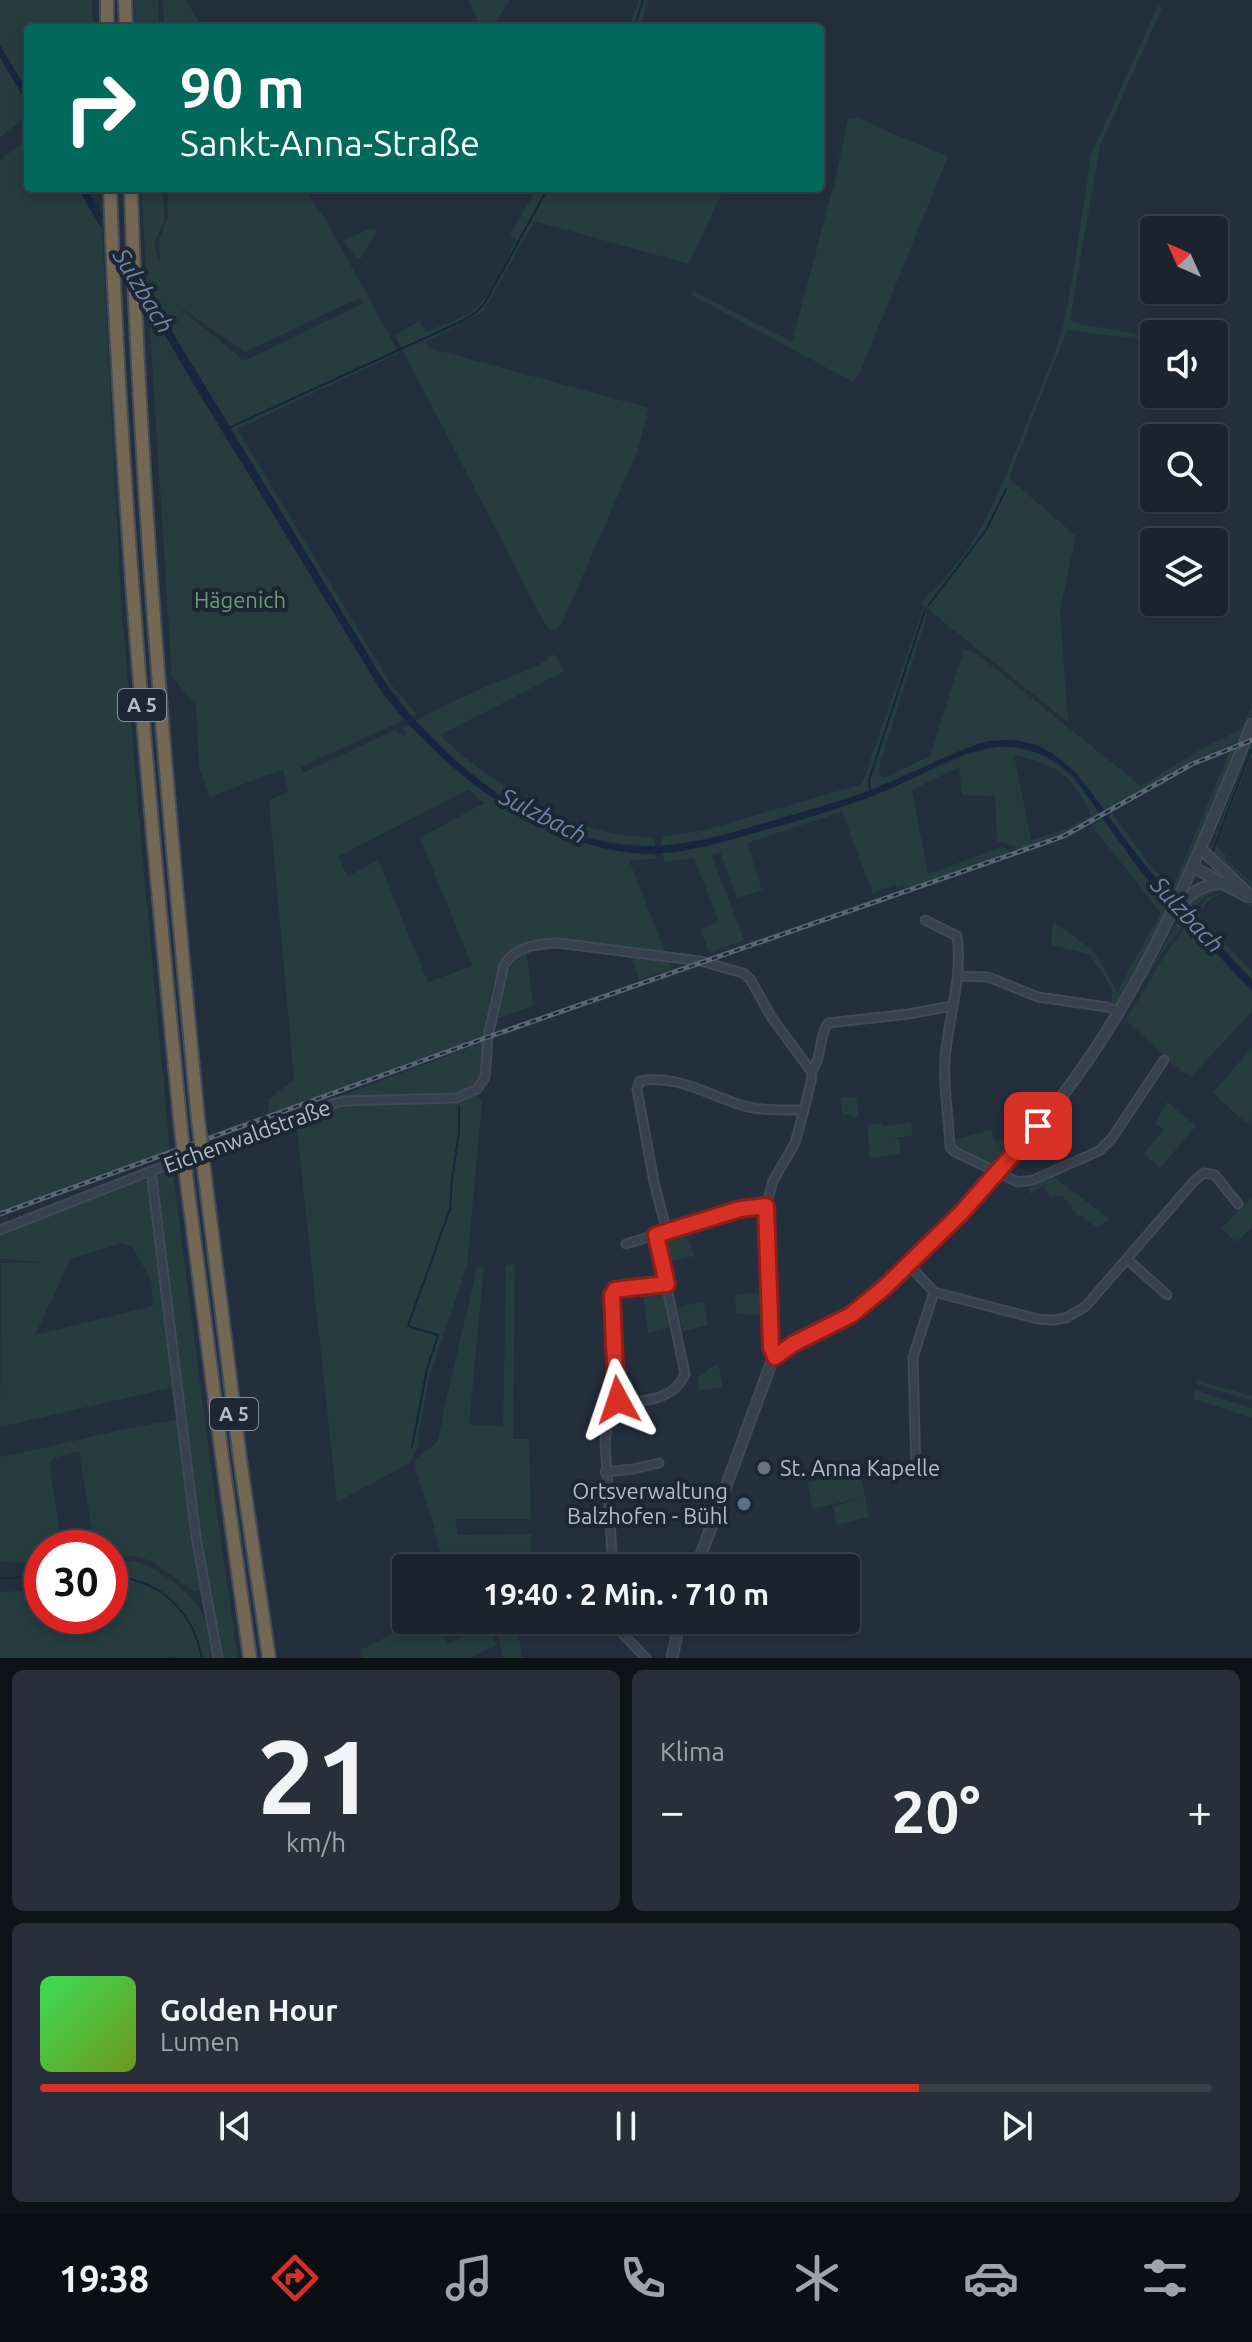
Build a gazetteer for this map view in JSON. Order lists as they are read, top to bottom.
{
  "streets": {
    "highway": ["A 5"],
    "street": ["Eichenwaldstraße"]
  },
  "water": ["Sulzbach"],
  "parks": ["Hägenich"],
  "places": ["St. Anna Kapelle", "Ortsverwaltung Balzhofen - Bühl"],
  "north": "top left",
  "page": {
    "turn": ["90 m", "Sankt-Anna-Straße"],
    "limit": "30",
    "trip": "19:40 · 2 Min. · 710 m",
    "tile": [
      ["21", "km/h"],
      "Klima"
    ],
    "heat": ["−", "20°", "+"],
    "song": ["Golden Hour", "Lumen"],
    "tabs": "19:38"
  }
}
